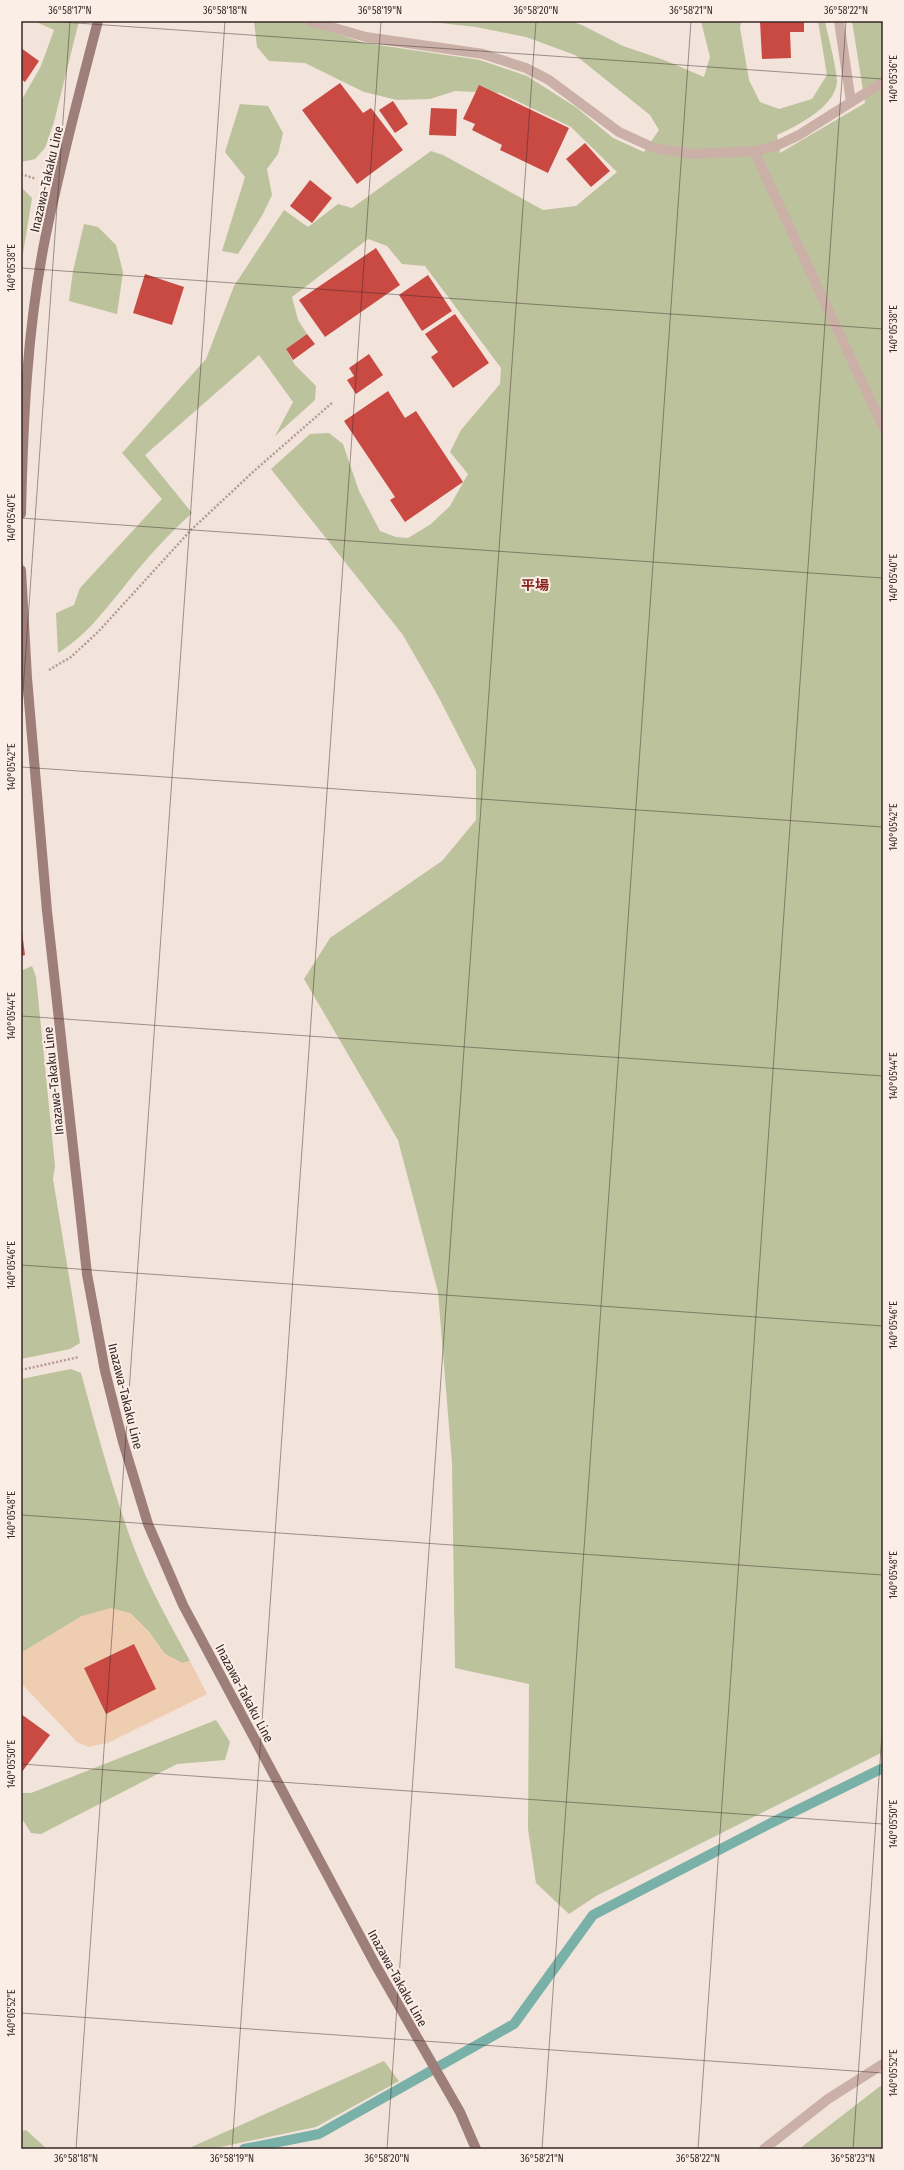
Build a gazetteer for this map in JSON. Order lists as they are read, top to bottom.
{
  "streets": {
    "main road": ["Inazawa-Takaku Line"]
  },
  "districts": ["平場"],
  "coordinates": [
    "36°58'17\"N",
    "36°58'18\"N",
    "36°58'19\"N",
    "36°58'20\"N",
    "36°58'21\"N",
    "36°58'22\"N",
    "140°05'36\"E",
    "140°05'38\"E",
    "140°05'40\"E",
    "140°05'42\"E",
    "140°05'44\"E",
    "140°05'46\"E",
    "140°05'48\"E",
    "140°05'50\"E",
    "140°05'52\"E",
    "36°58'23\"N"
  ]
}
